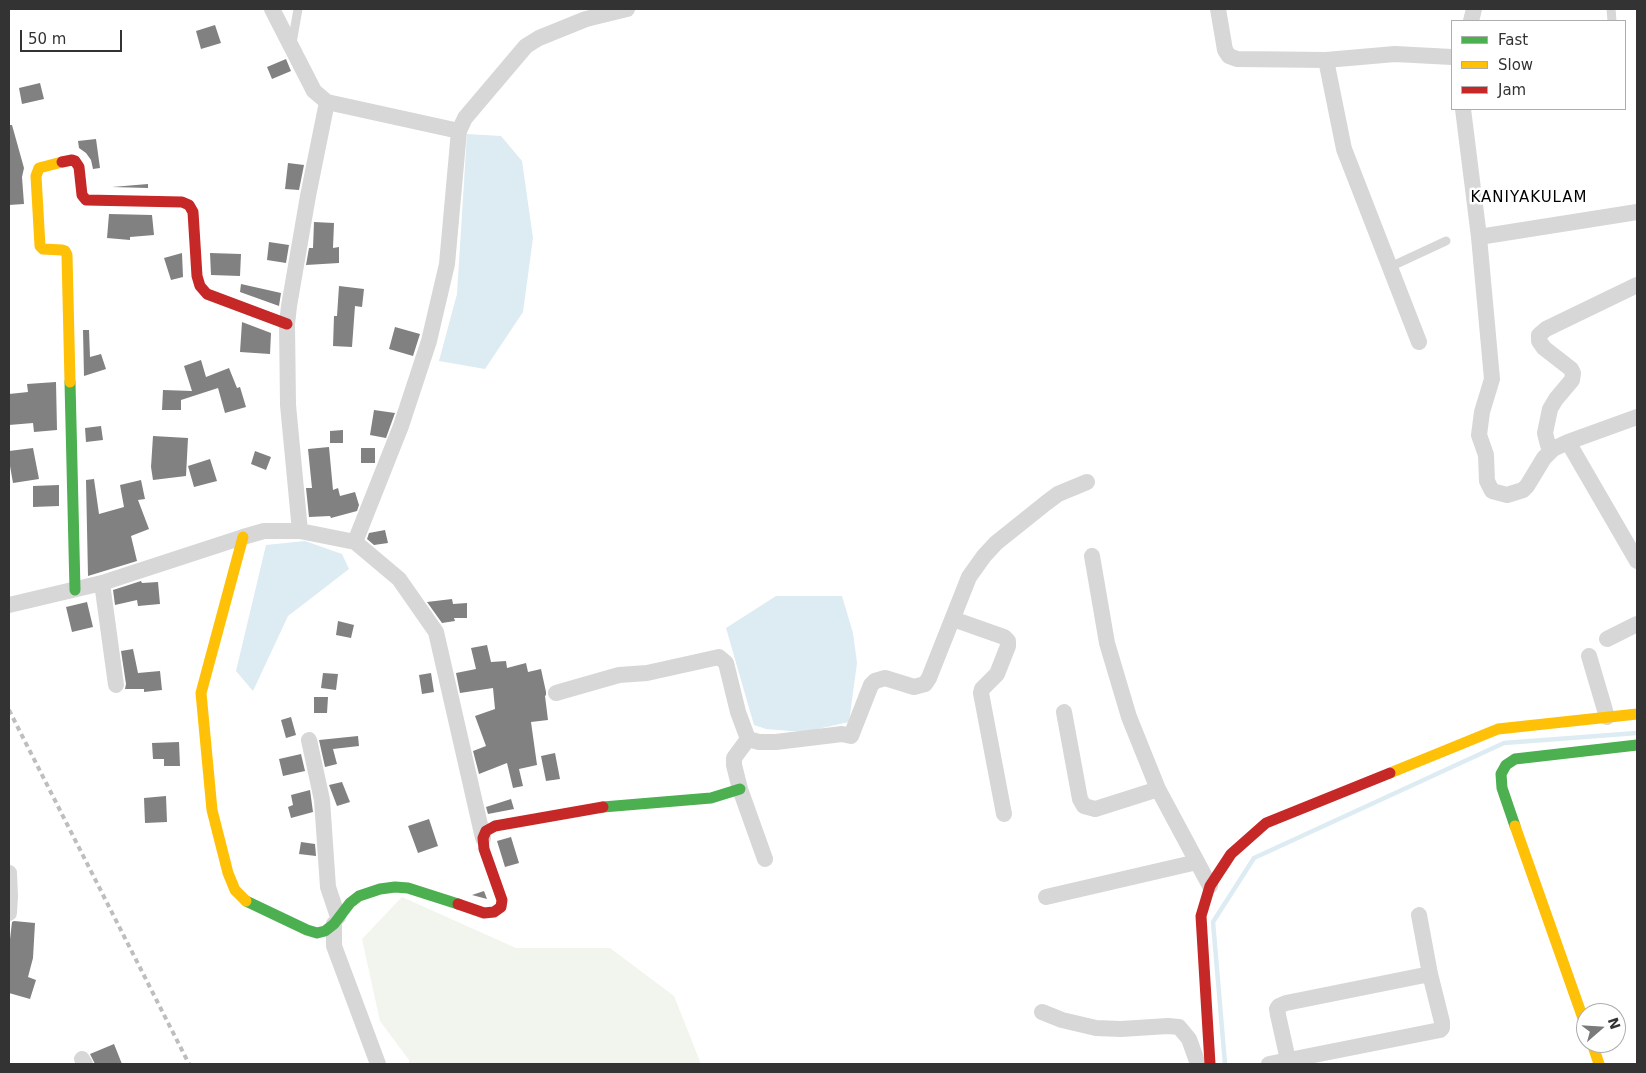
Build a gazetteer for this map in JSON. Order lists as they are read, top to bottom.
{
  "districts": ["KANIYAKULAM"],
  "legend": ["Fast", "Slow", "Jam"],
  "scale_bar": "50 m",
  "north": "right"
}
